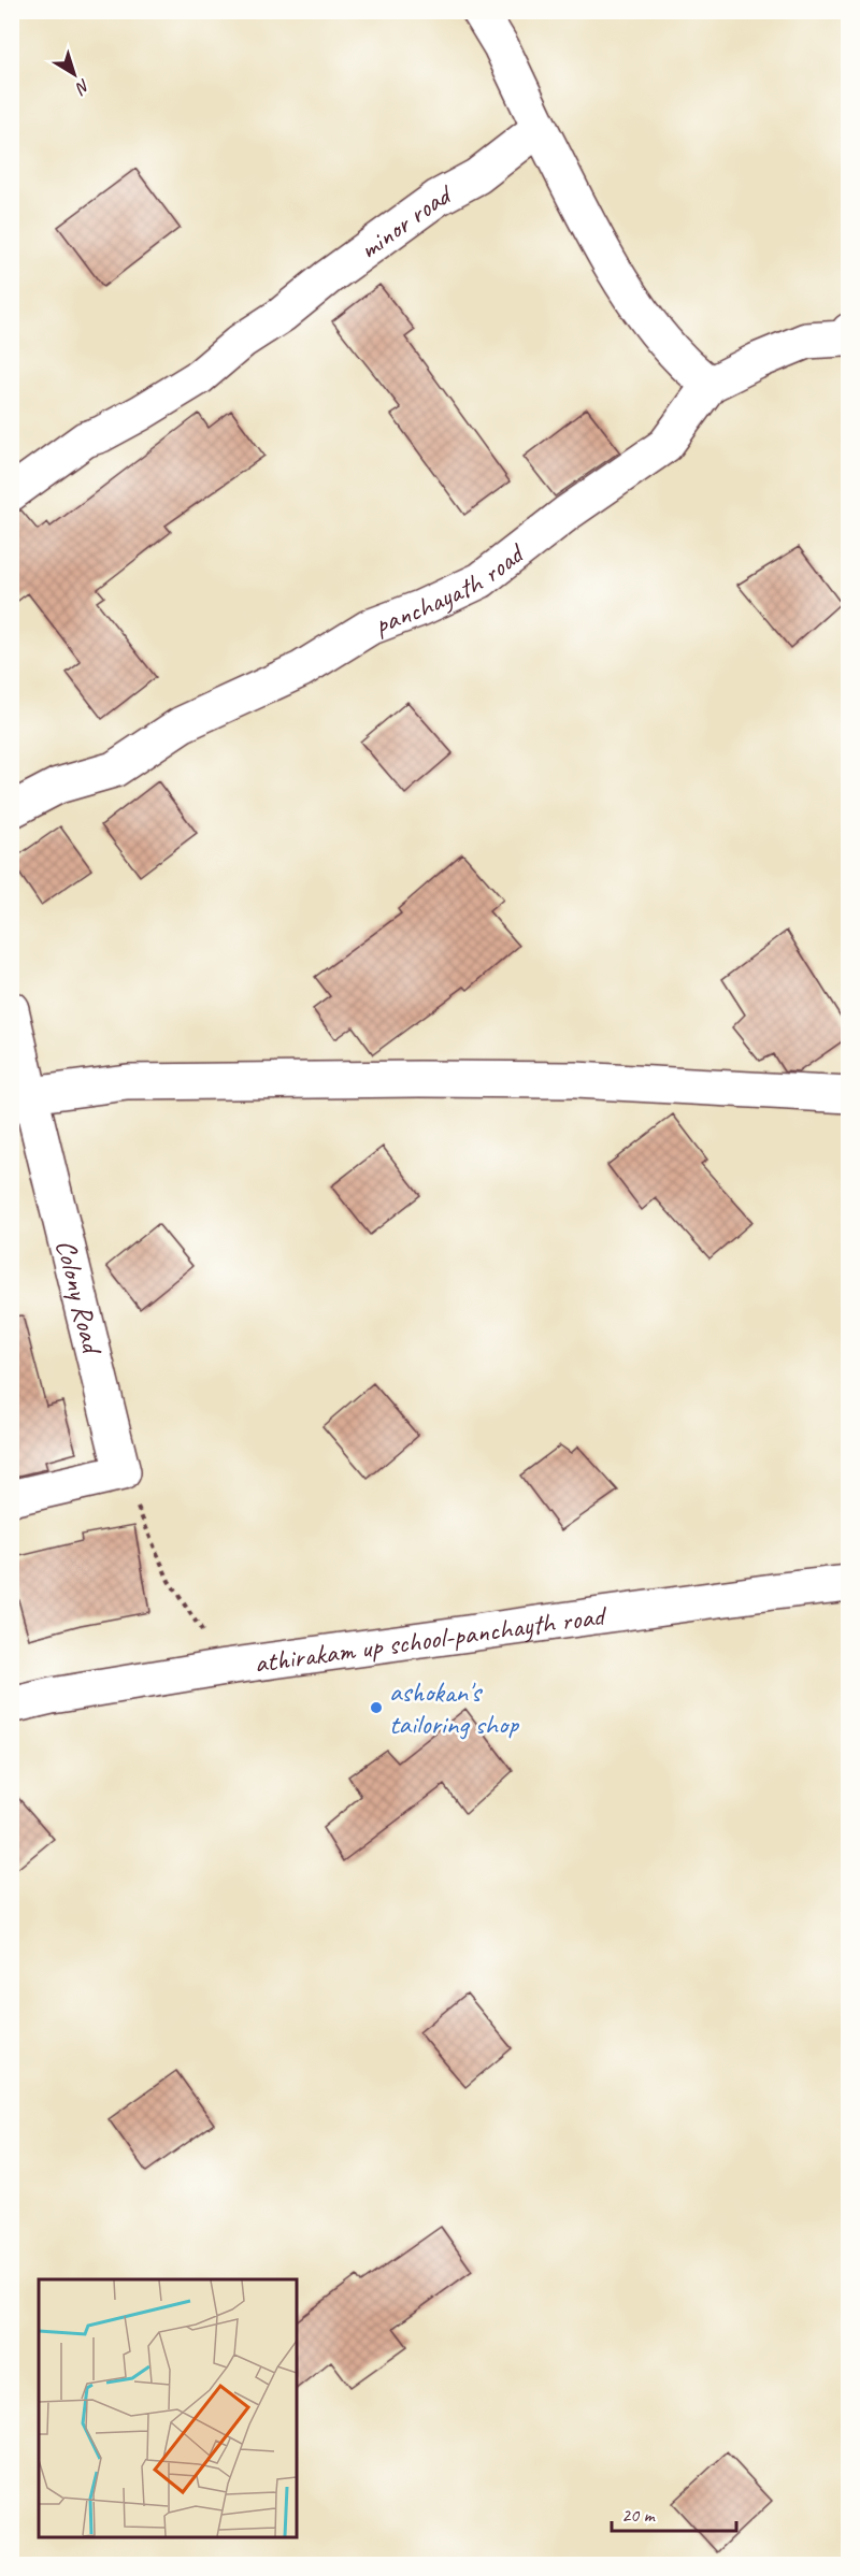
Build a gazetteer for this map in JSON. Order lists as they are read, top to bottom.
{
  "streets": {
    "street": [
      "minor road",
      "panchayath road",
      "Colony Road",
      "athirakam up school-panchayth road"
    ]
  },
  "places": ["ashokan's tailoring shop"],
  "scale_bar": "20 m",
  "north": "bottom right"
}
